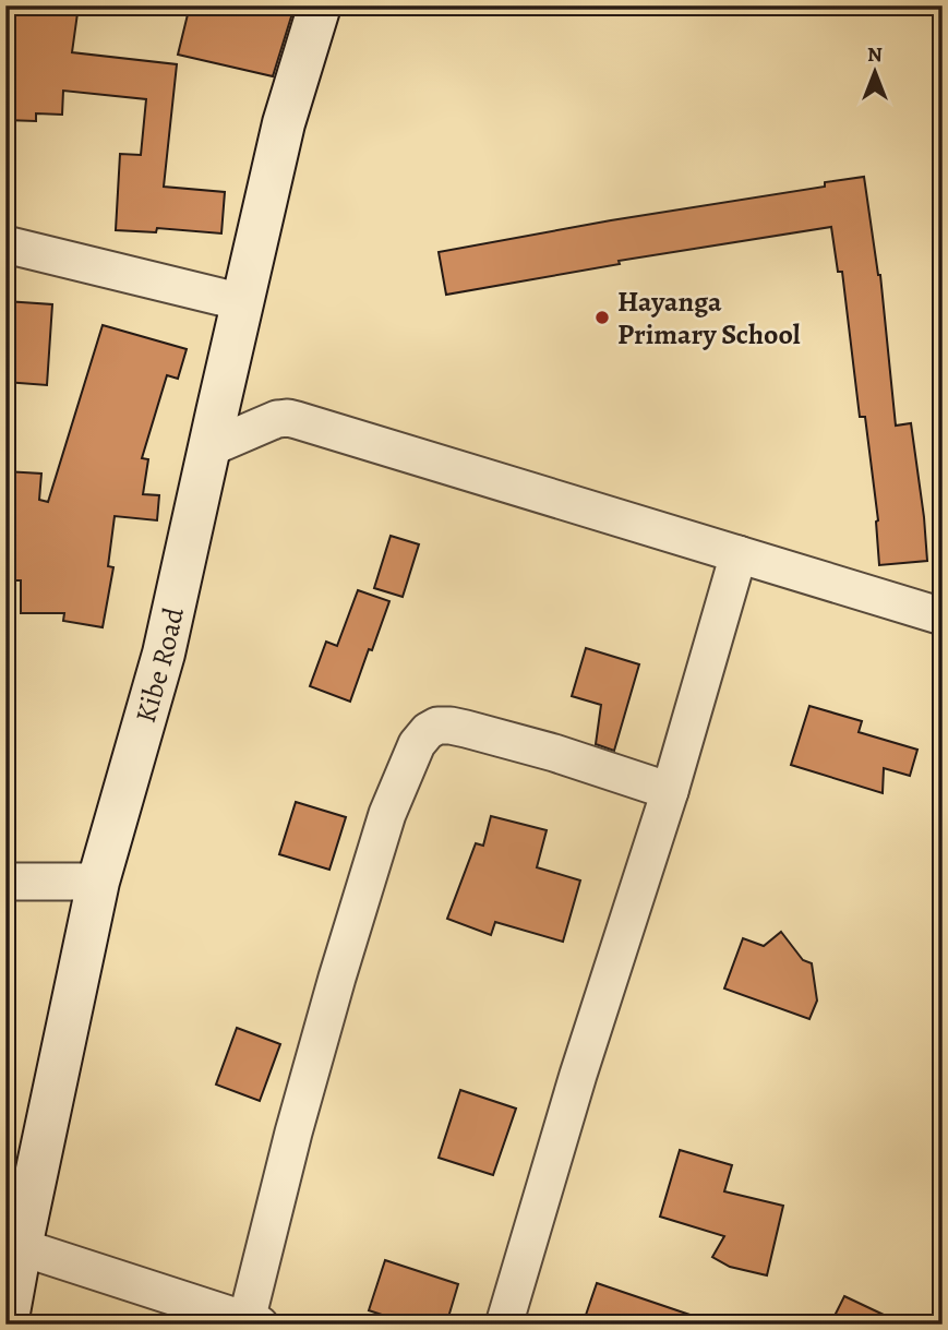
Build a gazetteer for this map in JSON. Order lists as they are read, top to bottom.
{
  "streets": {
    "street": ["Kibe Road"]
  },
  "places": ["Hayanga Primary School"],
  "north": "top"
}
